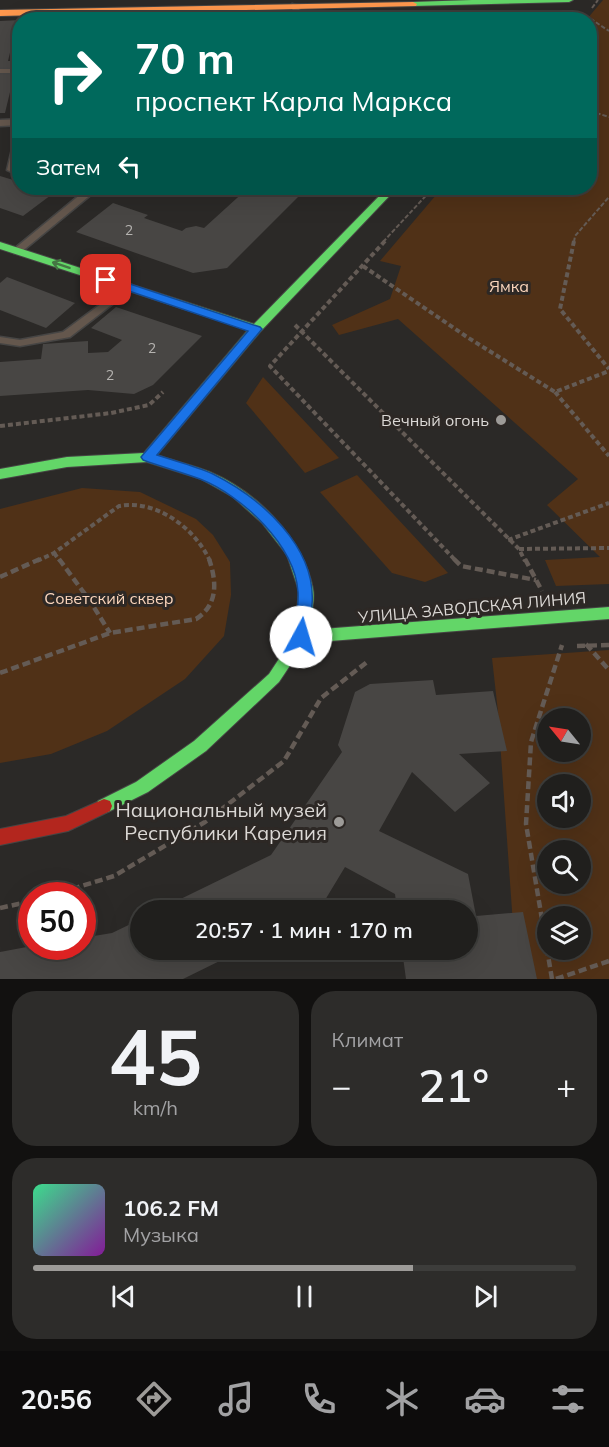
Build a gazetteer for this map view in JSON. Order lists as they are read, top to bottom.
{
  "streets": {
    "main road": ["УЛИЦА ЗАВОДСКАЯ ЛИНИЯ"]
  },
  "parks": ["Ямка", "Советский сквер"],
  "places": ["Вечный огонь", "Национальный музей Республики Карелия"],
  "house_numbers": ["2", "2", "2"],
  "north": "top left",
  "page": {
    "turn": ["70 m", "проспект Карла Маркса"],
    "then": "Затем",
    "limit": "50",
    "trip": "20:57 · 1 мин · 170 m",
    "tile": [
      ["45", "km/h"],
      "Климат"
    ],
    "heat": ["−", "21°", "+"],
    "song": ["106.2 FM", "Музыка"],
    "tabs": "20:56"
  }
}
